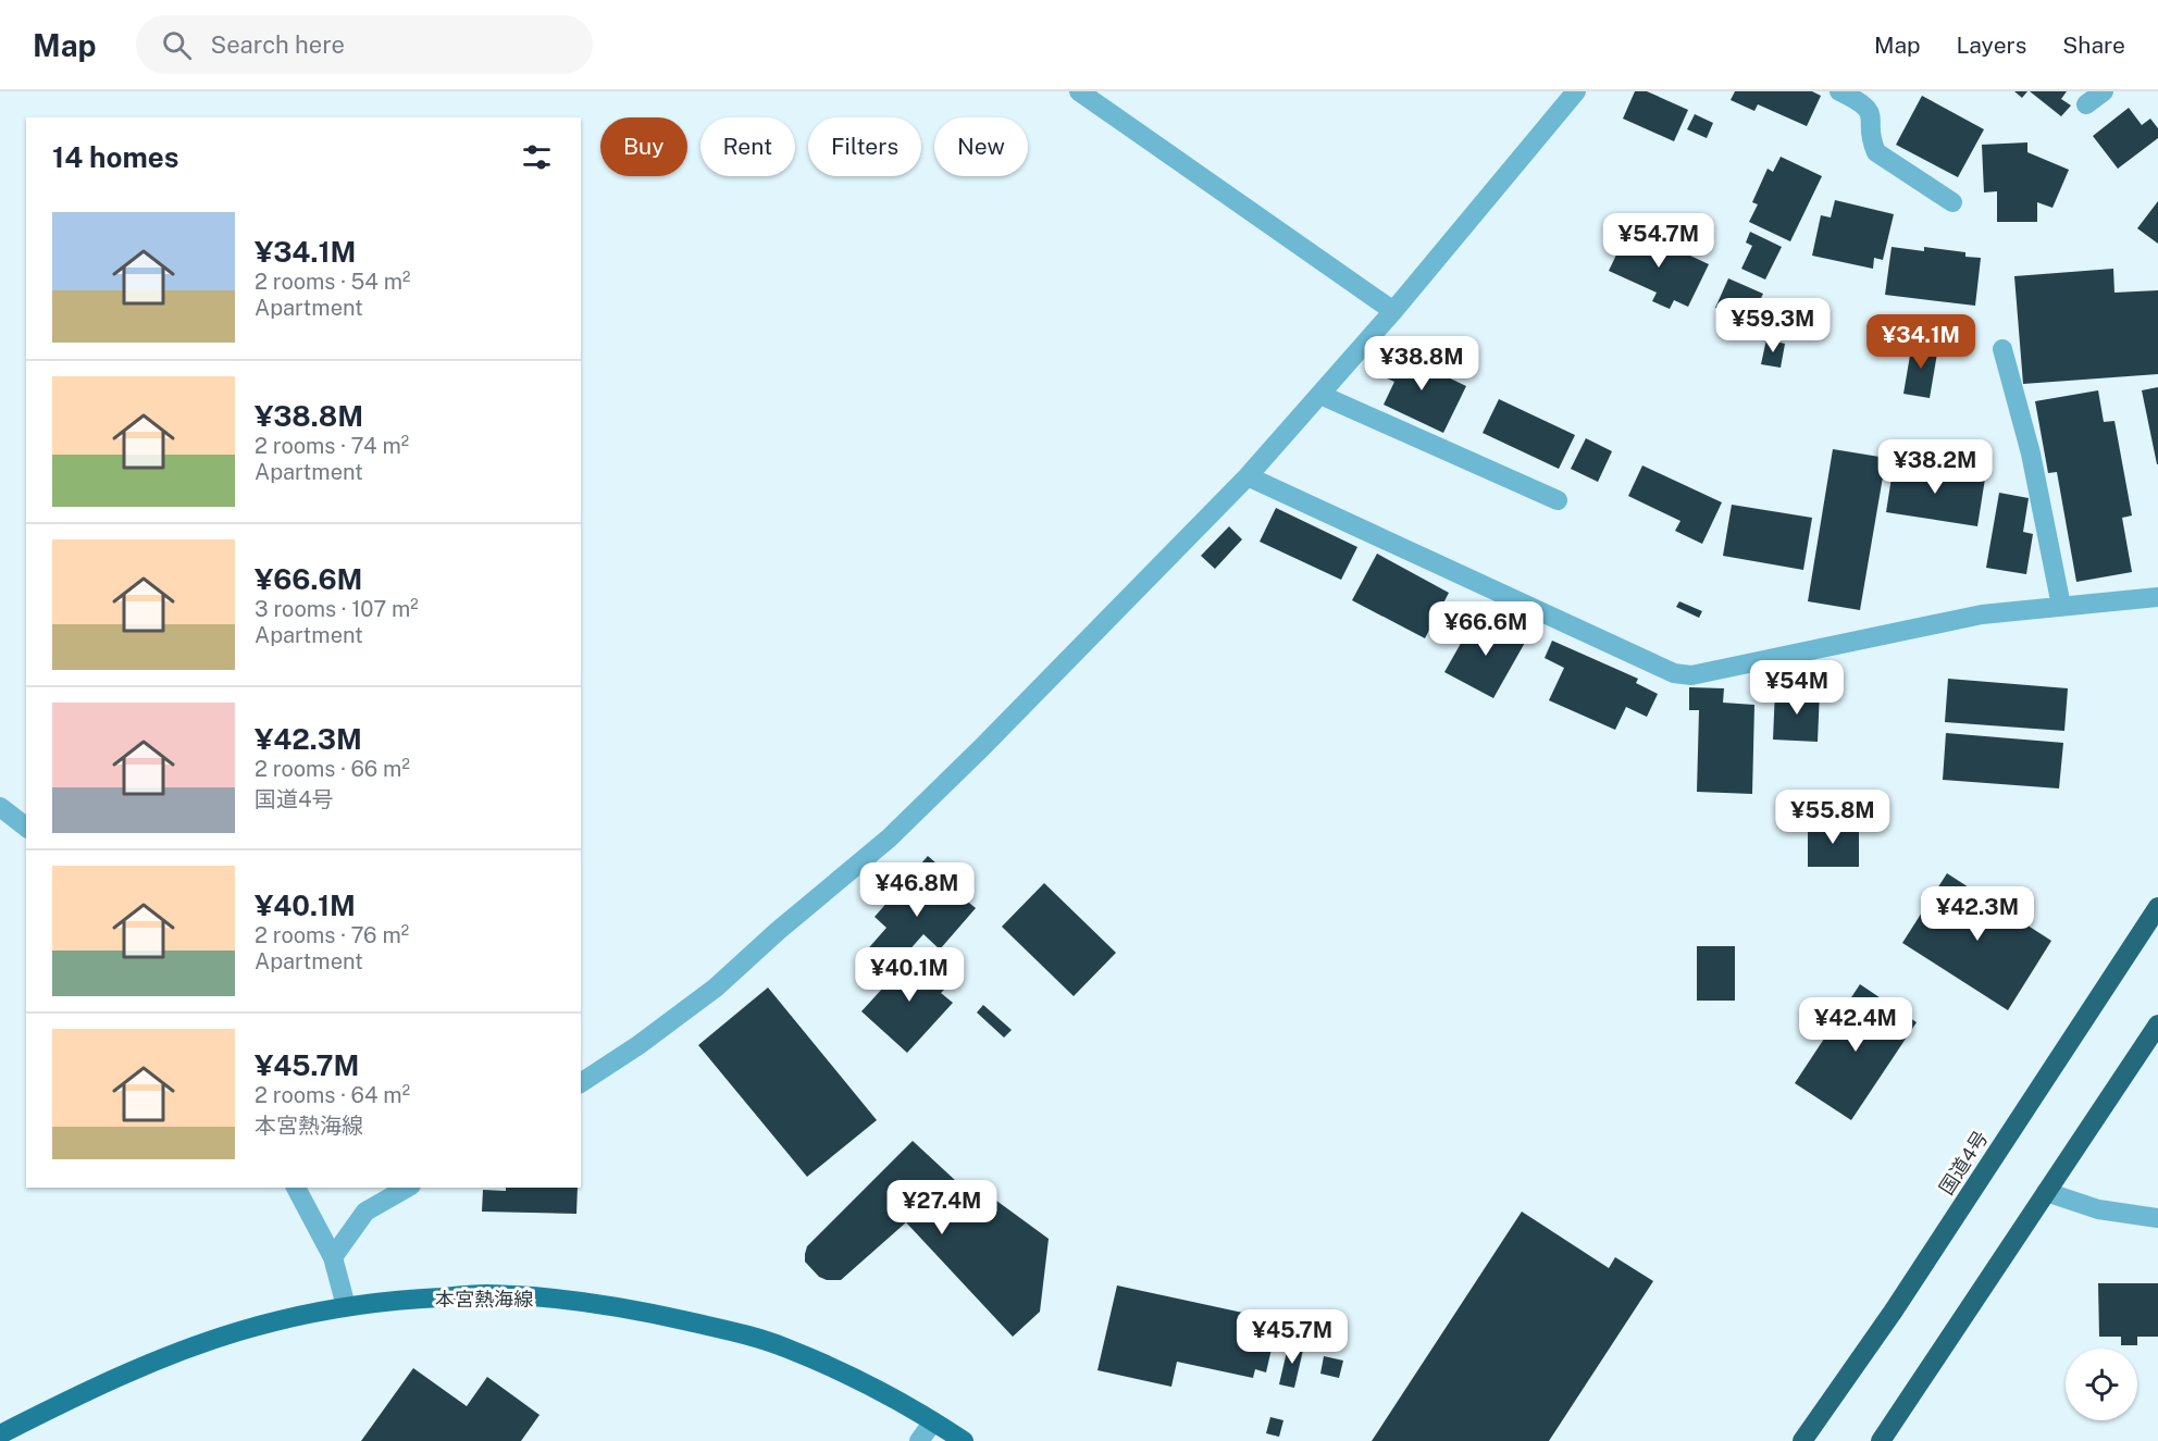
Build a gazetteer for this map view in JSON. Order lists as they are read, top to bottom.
{
  "streets": {
    "highway": ["国道4号"],
    "main road": ["本宮熱海線"]
  },
  "page": {
    "header": "Map",
    "search": "Search here",
    "nav": ["Map", "Layers", "Share"],
    "chip": [
      "Buy",
      "Rent",
      "Filters",
      "New"
    ],
    "heading": "14 homes",
    "list": [
      {
        "name": "¥34.1M",
        "note": "2 rooms · 54 m² · Apartment"
      },
      {
        "name": "¥38.8M",
        "note": "2 rooms · 74 m² · Apartment"
      },
      {
        "name": "¥66.6M",
        "note": "3 rooms · 107 m² · Apartment"
      },
      {
        "name": "¥42.3M",
        "note": "2 rooms · 66 m² · 国道4号"
      },
      {
        "name": "¥40.1M",
        "note": "2 rooms · 76 m² · Apartment"
      },
      {
        "name": "¥45.7M",
        "note": "2 rooms · 64 m² · 本宮熱海線"
      }
    ],
    "price": [
      "¥54.7M",
      "¥59.3M",
      "¥34.1M",
      "¥38.8M",
      "¥38.2M",
      "¥66.6M",
      "¥54M",
      "¥55.8M",
      "¥46.8M",
      "¥42.3M",
      "¥40.1M",
      "¥42.4M",
      "¥27.4M",
      "¥45.7M"
    ]
  }
}
